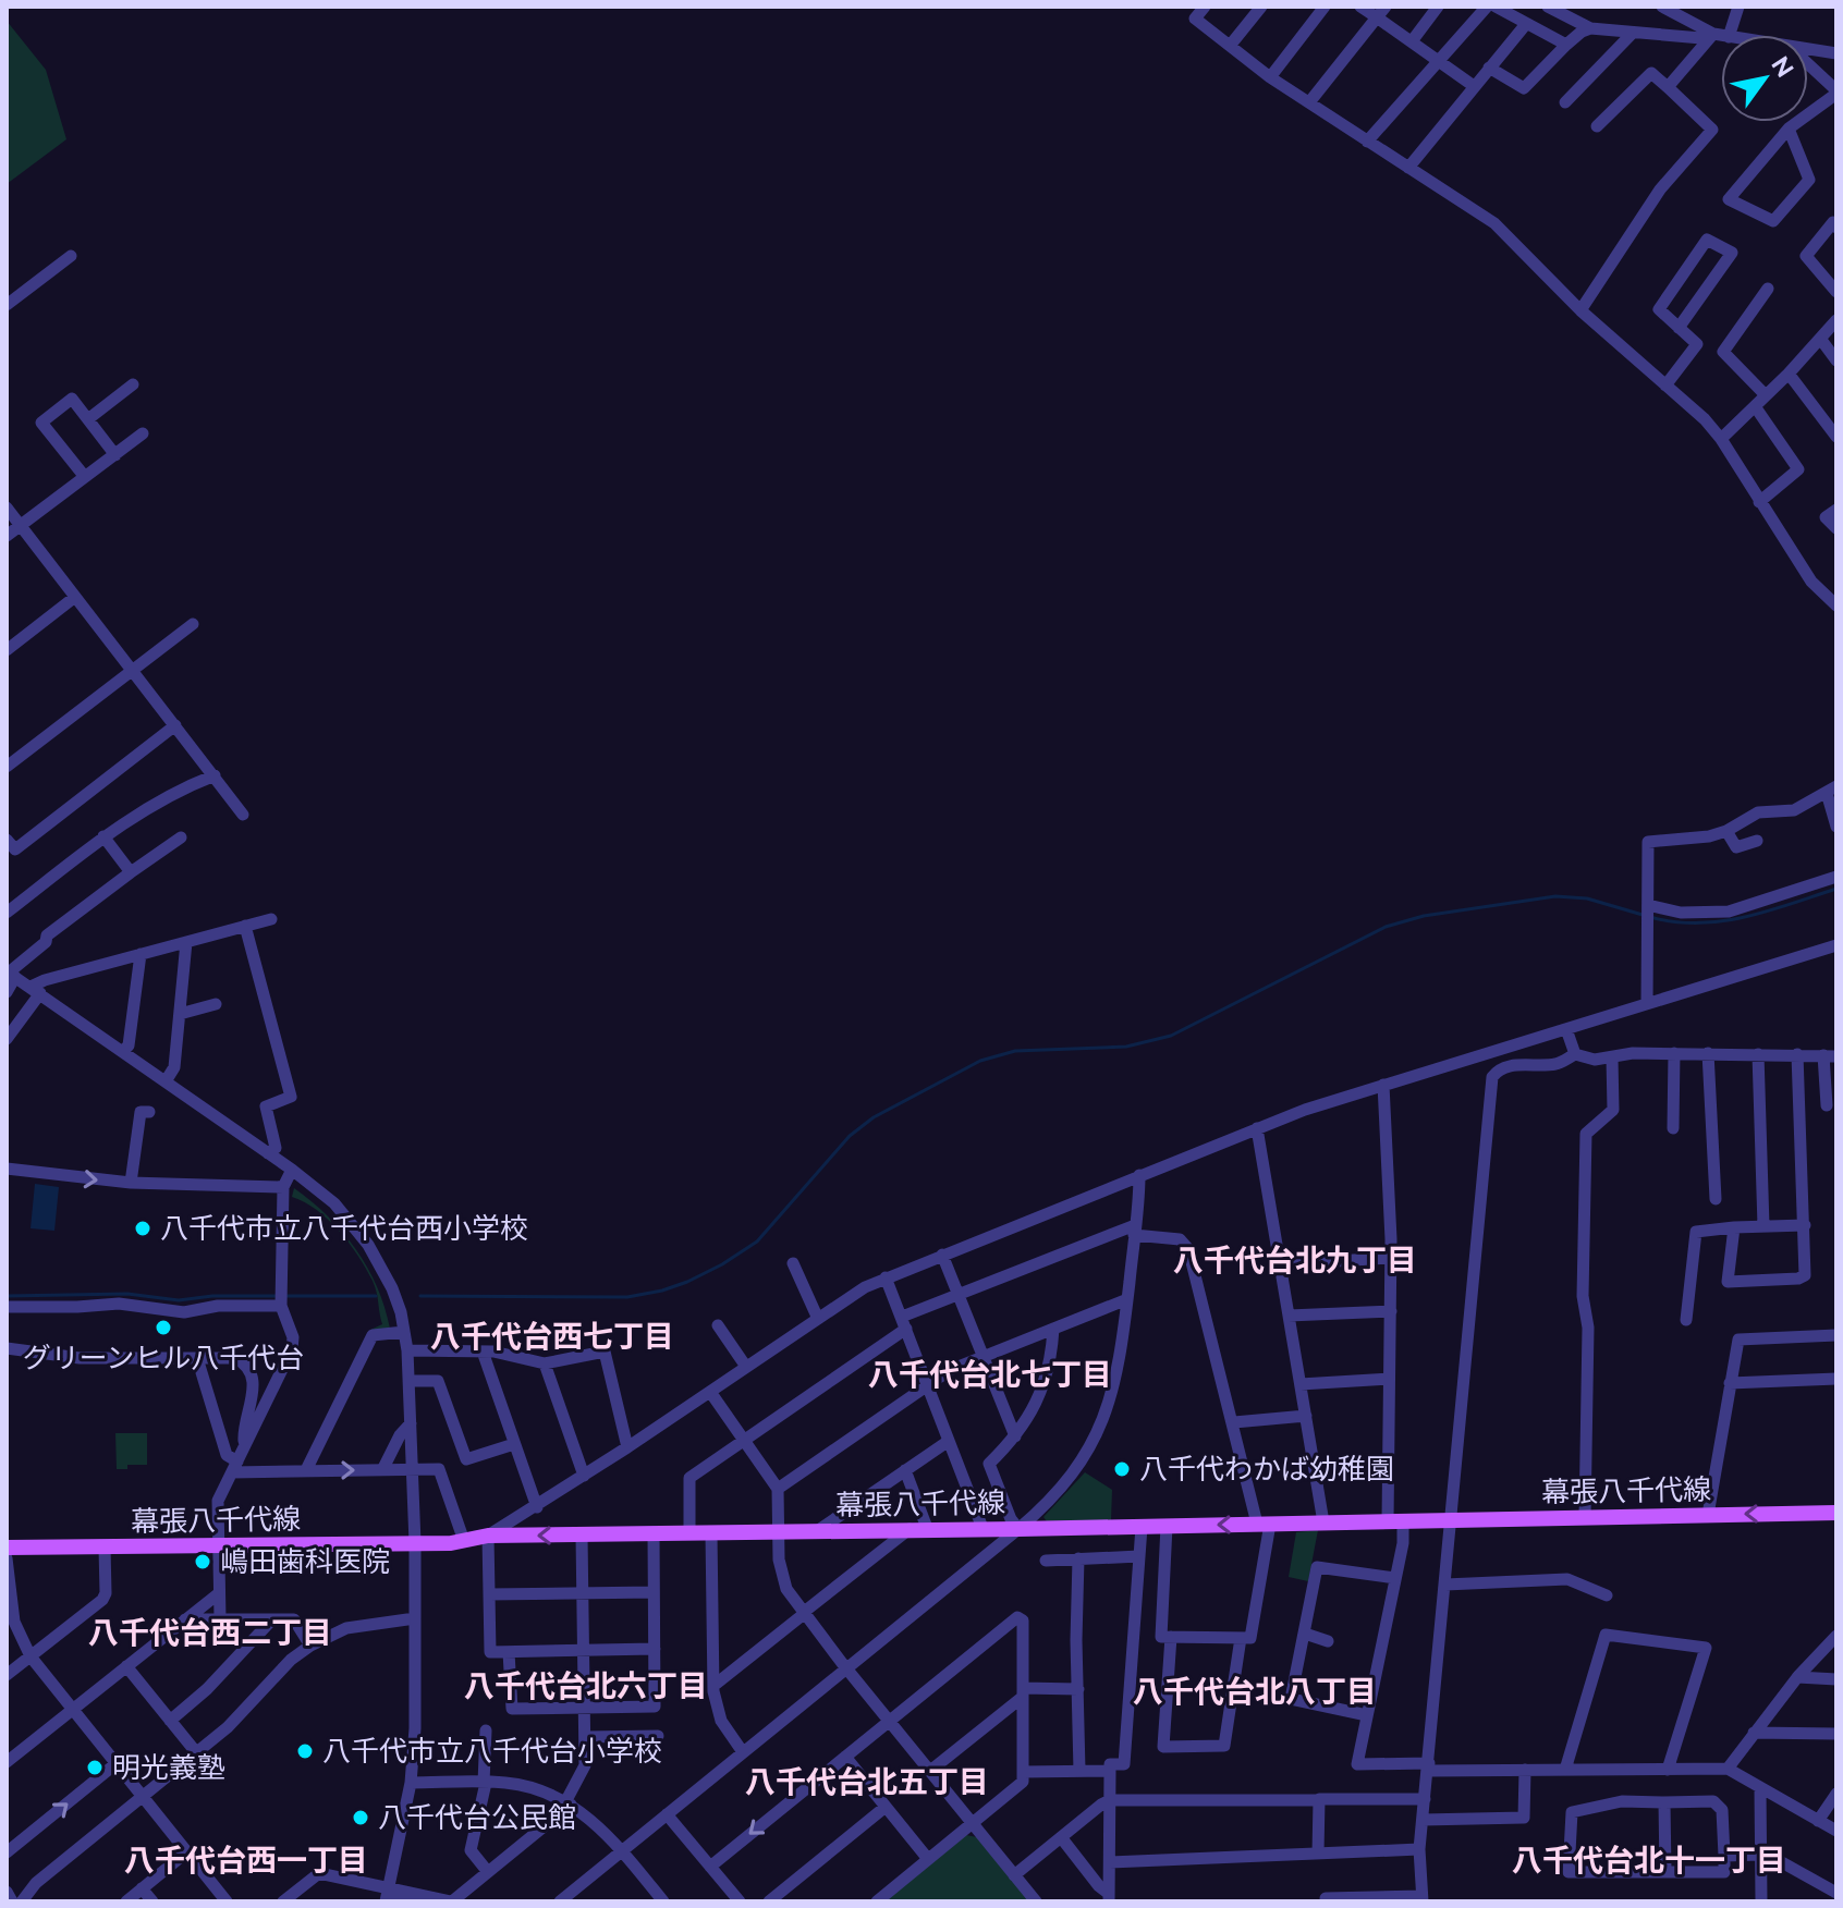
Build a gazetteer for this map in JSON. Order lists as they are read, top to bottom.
{
  "streets": {
    "main road": ["幕張八千代線"]
  },
  "districts": [
    "八千代台北九丁目",
    "八千代台西七丁目",
    "八千代台北七丁目",
    "八千代台西二丁目",
    "八千代台北六丁目",
    "八千代台北八丁目",
    "八千代台北五丁目",
    "八千代台西一丁目",
    "八千代台北十一丁目"
  ],
  "places": [
    "八千代市立八千代台西小学校",
    "グリーンヒル八千代台",
    "八千代わかば幼稚園",
    "嶋田歯科医院",
    "八千代市立八千代台小学校",
    "明光義塾",
    "八千代台公民館"
  ],
  "north": "top right"
}
